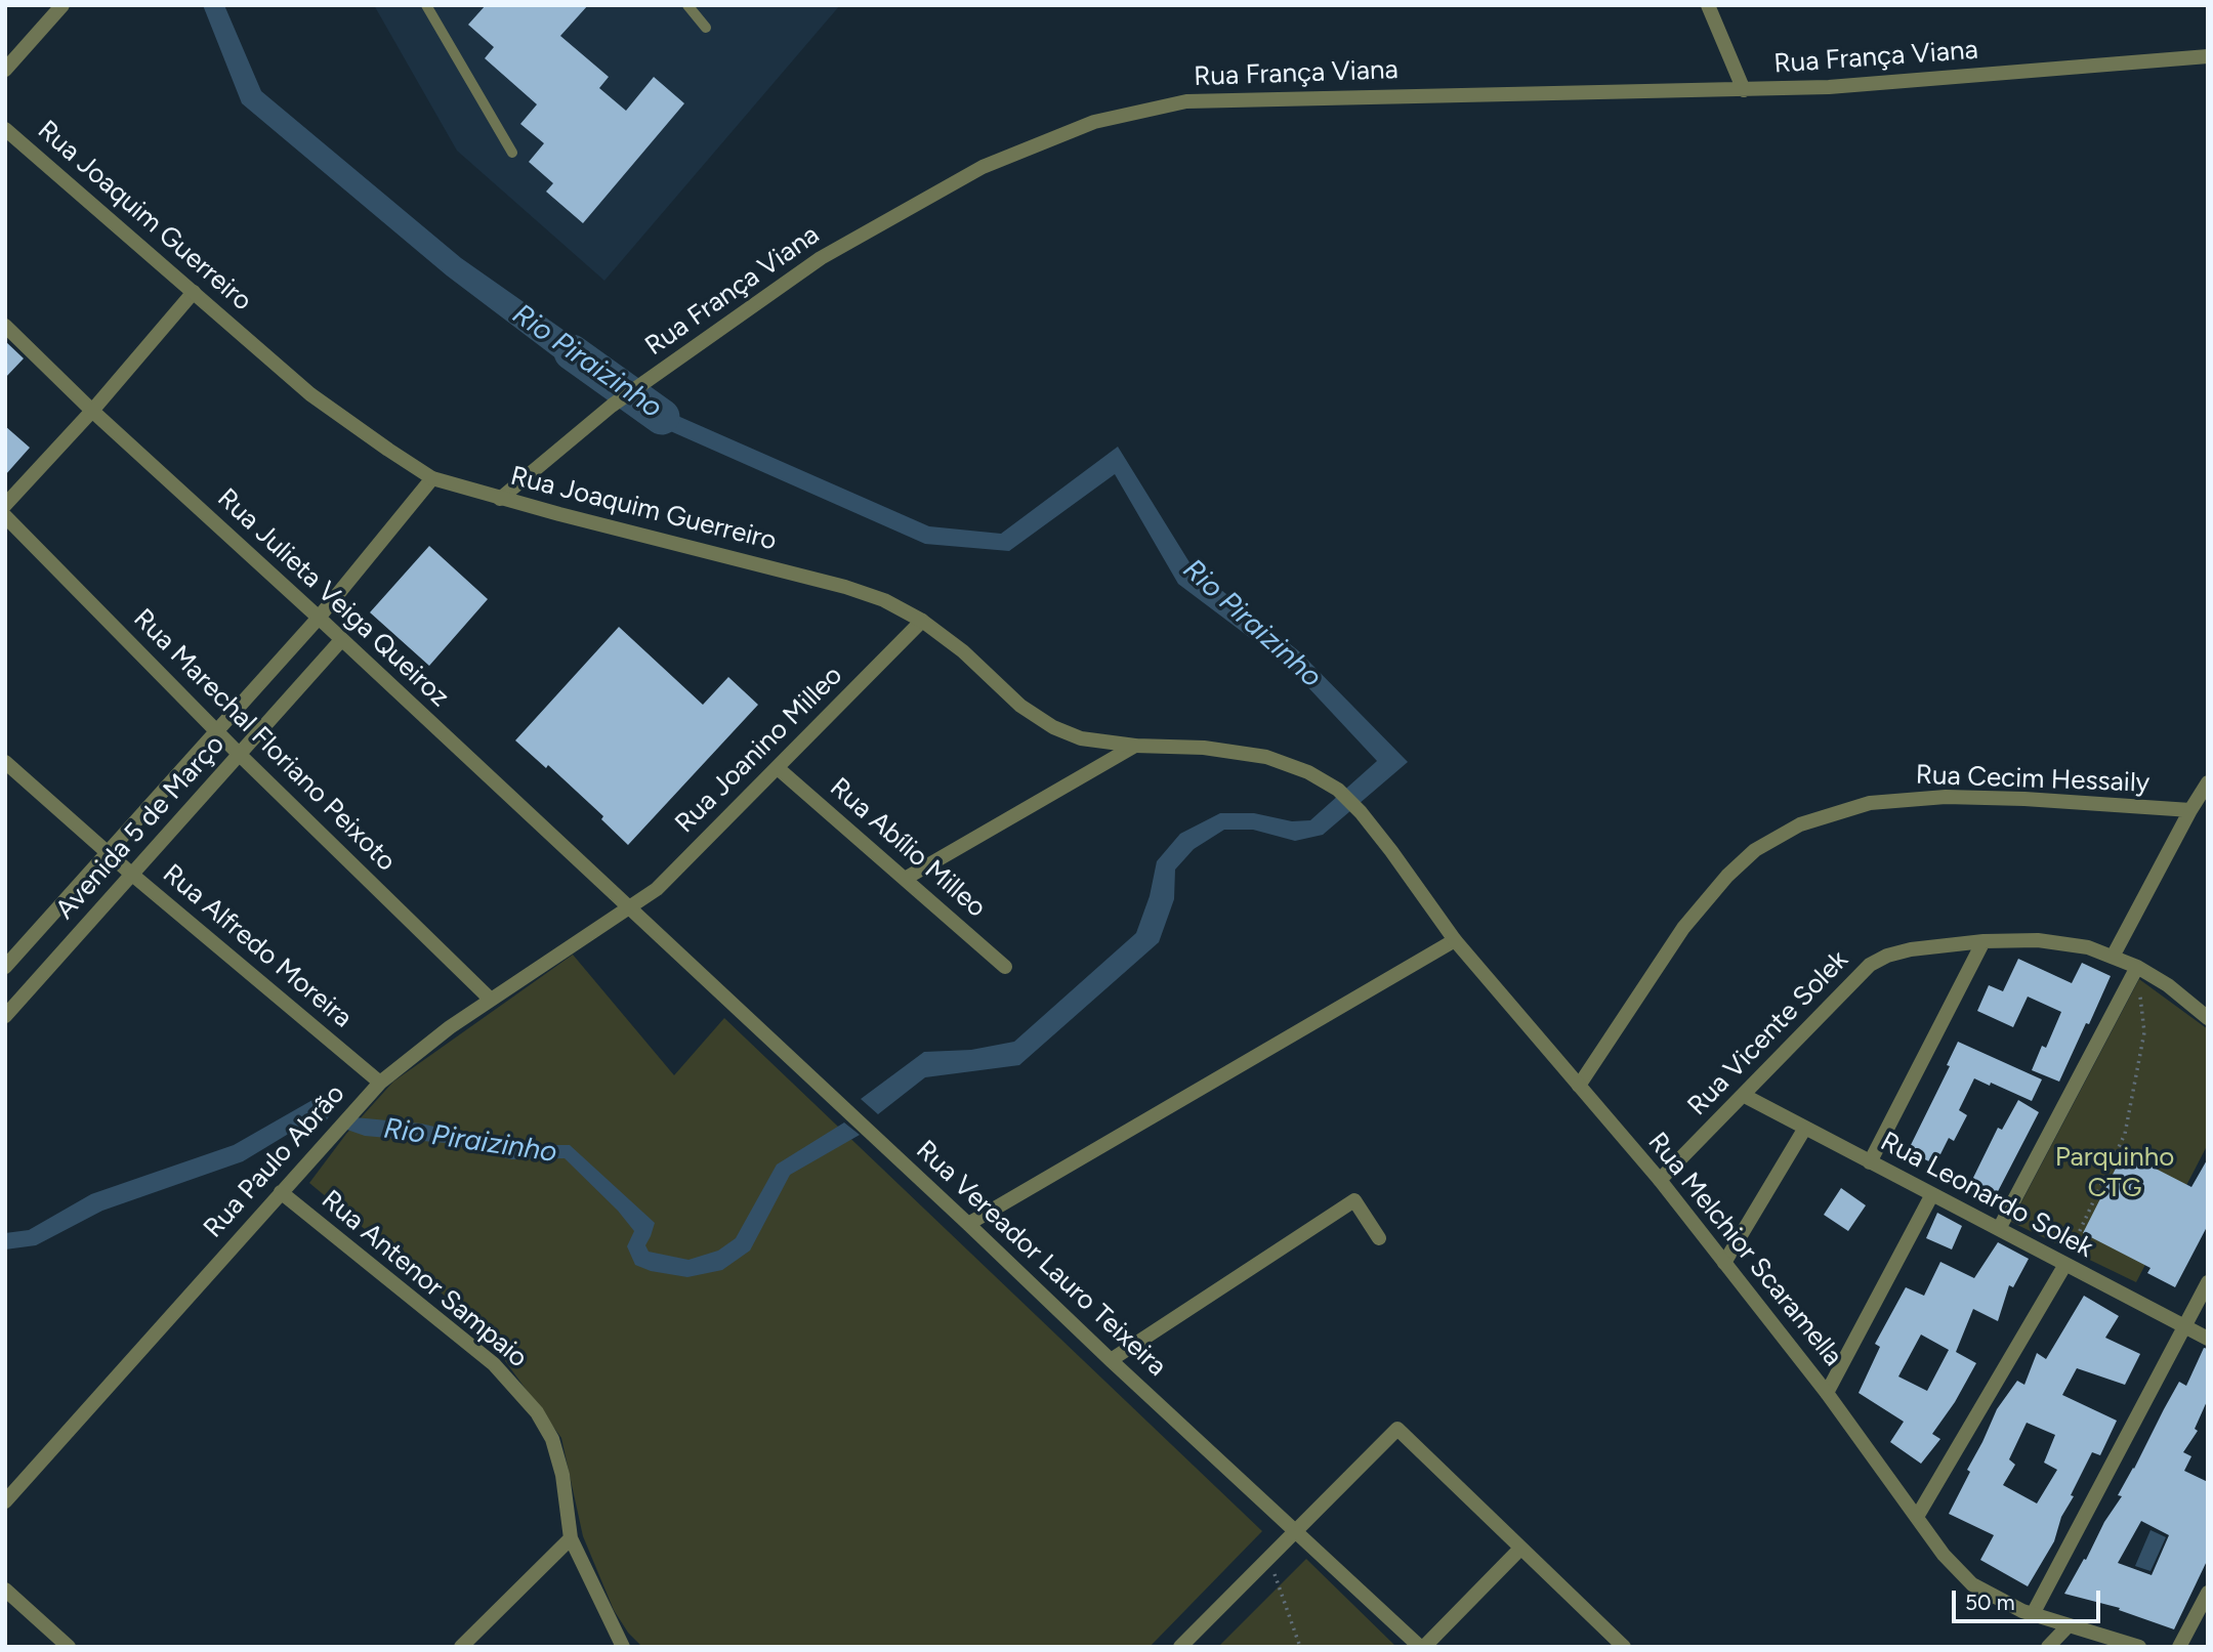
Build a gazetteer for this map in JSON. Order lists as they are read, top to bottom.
{
  "streets": {
    "street": [
      "Rua França Viana",
      "Rua Joaquim Guerreiro",
      "Rua Julieta Veiga Queiroz",
      "Rua Marechal Floriano Peixoto",
      "Rua Joanino Milleo",
      "Rua Cecim Hessaily",
      "Avenida 5 de Março",
      "Rua Abílio Milleo",
      "Rua Alfredo Moreira",
      "Rua Vicente Solek",
      "Rua Paulo Abrão",
      "Rua Leonardo Solek",
      "Rua Melchior Scaramella",
      "Rua Vereador Lauro Teixeira",
      "Rua Antenor Sampaio"
    ]
  },
  "crossings": [
    ["Rua França Viana", "Rua Joaquim Guerreiro"],
    ["Rua Joaquim Guerreiro", "Rua Joanino Milleo"],
    ["Rua Joaquim Guerreiro", "Avenida 5 de Março"],
    ["Rua Joaquim Guerreiro", "Rua Melchior Scaramella"],
    ["Rua Julieta Veiga Queiroz", "Rua Joanino Milleo"],
    ["Rua Julieta Veiga Queiroz", "Avenida 5 de Março"],
    ["Rua Julieta Veiga Queiroz", "Rua Paulo Abrão"],
    ["Rua Julieta Veiga Queiroz", "Rua Vereador Lauro Teixeira"],
    ["Rua Marechal Floriano Peixoto", "Avenida 5 de Março"],
    ["Rua Marechal Floriano Peixoto", "Rua Paulo Abrão"],
    ["Rua Joanino Milleo", "Rua Abílio Milleo"],
    ["Rua Joanino Milleo", "Rua Paulo Abrão"],
    ["Rua Joanino Milleo", "Rua Vereador Lauro Teixeira"],
    ["Rua Cecim Hessaily", "Rua Melchior Scaramella"],
    ["Avenida 5 de Março", "Rua Alfredo Moreira"],
    ["Rua Alfredo Moreira", "Rua Paulo Abrão"],
    ["Rua Vicente Solek", "Rua Leonardo Solek"],
    ["Rua Vicente Solek", "Rua Melchior Scaramella"],
    ["Rua Paulo Abrão", "Rua Vereador Lauro Teixeira"],
    ["Rua Paulo Abrão", "Rua Antenor Sampaio"]
  ],
  "water": ["Rio Piraizinho"],
  "parks": ["Parquinho CTG"],
  "scale_bar": "50 m"
}
